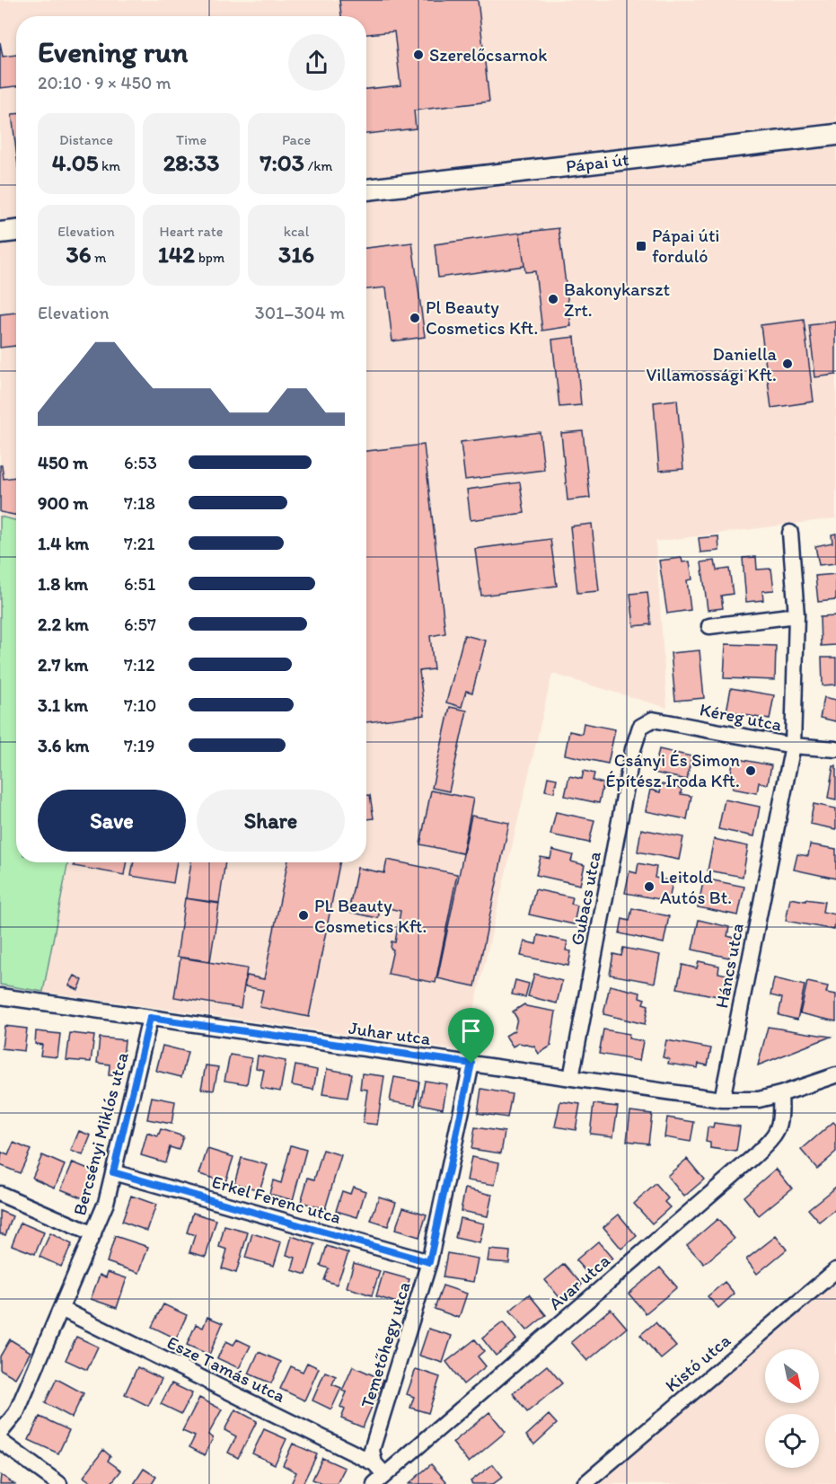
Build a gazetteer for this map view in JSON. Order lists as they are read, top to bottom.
{
  "streets": {
    "main road": ["Pápai út"],
    "street": [
      "Kéreg utca",
      "Gubacs utca",
      "Háncs utca",
      "Juhar utca",
      "Bercsényi Miklós utca",
      "Erkel Ferenc utca",
      "Avar utca",
      "Temetőhegy utca",
      "Kistó utca",
      "Esze Tamás utca"
    ]
  },
  "crossings": [
    ["Kéreg utca", "Gubacs utca"],
    ["Kéreg utca", "Háncs utca"],
    ["Gubacs utca", "Juhar utca"],
    ["Háncs utca", "Juhar utca"],
    ["Juhar utca", "Bercsényi Miklós utca"],
    ["Juhar utca", "Avar utca"],
    ["Juhar utca", "Temetőhegy utca"],
    ["Bercsényi Miklós utca", "Erkel Ferenc utca"],
    ["Bercsényi Miklós utca", "Esze Tamás utca"],
    ["Erkel Ferenc utca", "Temetőhegy utca"],
    ["Avar utca", "Temetőhegy utca"],
    ["Avar utca", "Esze Tamás utca"],
    ["Temetőhegy utca", "Esze Tamás utca"]
  ],
  "places": {
    "other": [
      "Szerelőcsarnok",
      "Bakonykarszt Zrt.",
      "Pl Beauty Cosmetics Kft.",
      "Daniella Villamossági Kft.",
      "Csányi És Simon Építész Iroda Kft.",
      "Leitold Autós Bt.",
      "PL Beauty Cosmetics Kft."
    ],
    "transit": ["Pápai úti forduló"]
  },
  "north": "bottom right",
  "page": {
    "heading": ["Evening run", "20:10 · 9 × 450 m"],
    "stats": [
      ["Distance", "4.05 km"],
      ["Time", "28:33"],
      ["Pace", "7:03 /km"],
      ["Elevation", "36 m"],
      ["Heart rate", "142 bpm"],
      ["kcal", "316"]
    ],
    "chart": ["Elevation", "301–304 m"],
    "list": [
      {
        "name": "450 m",
        "note": "6:53"
      },
      {
        "name": "900 m",
        "note": "7:18"
      },
      {
        "name": "1.4 km",
        "note": "7:21"
      },
      {
        "name": "1.8 km",
        "note": "6:51"
      },
      {
        "name": "2.2 km",
        "note": "6:57"
      },
      {
        "name": "2.7 km",
        "note": "7:12"
      },
      {
        "name": "3.1 km",
        "note": "7:10"
      },
      {
        "name": "3.6 km",
        "note": "7:19"
      }
    ],
    "buttons": ["Save", "Share"]
  }
}
